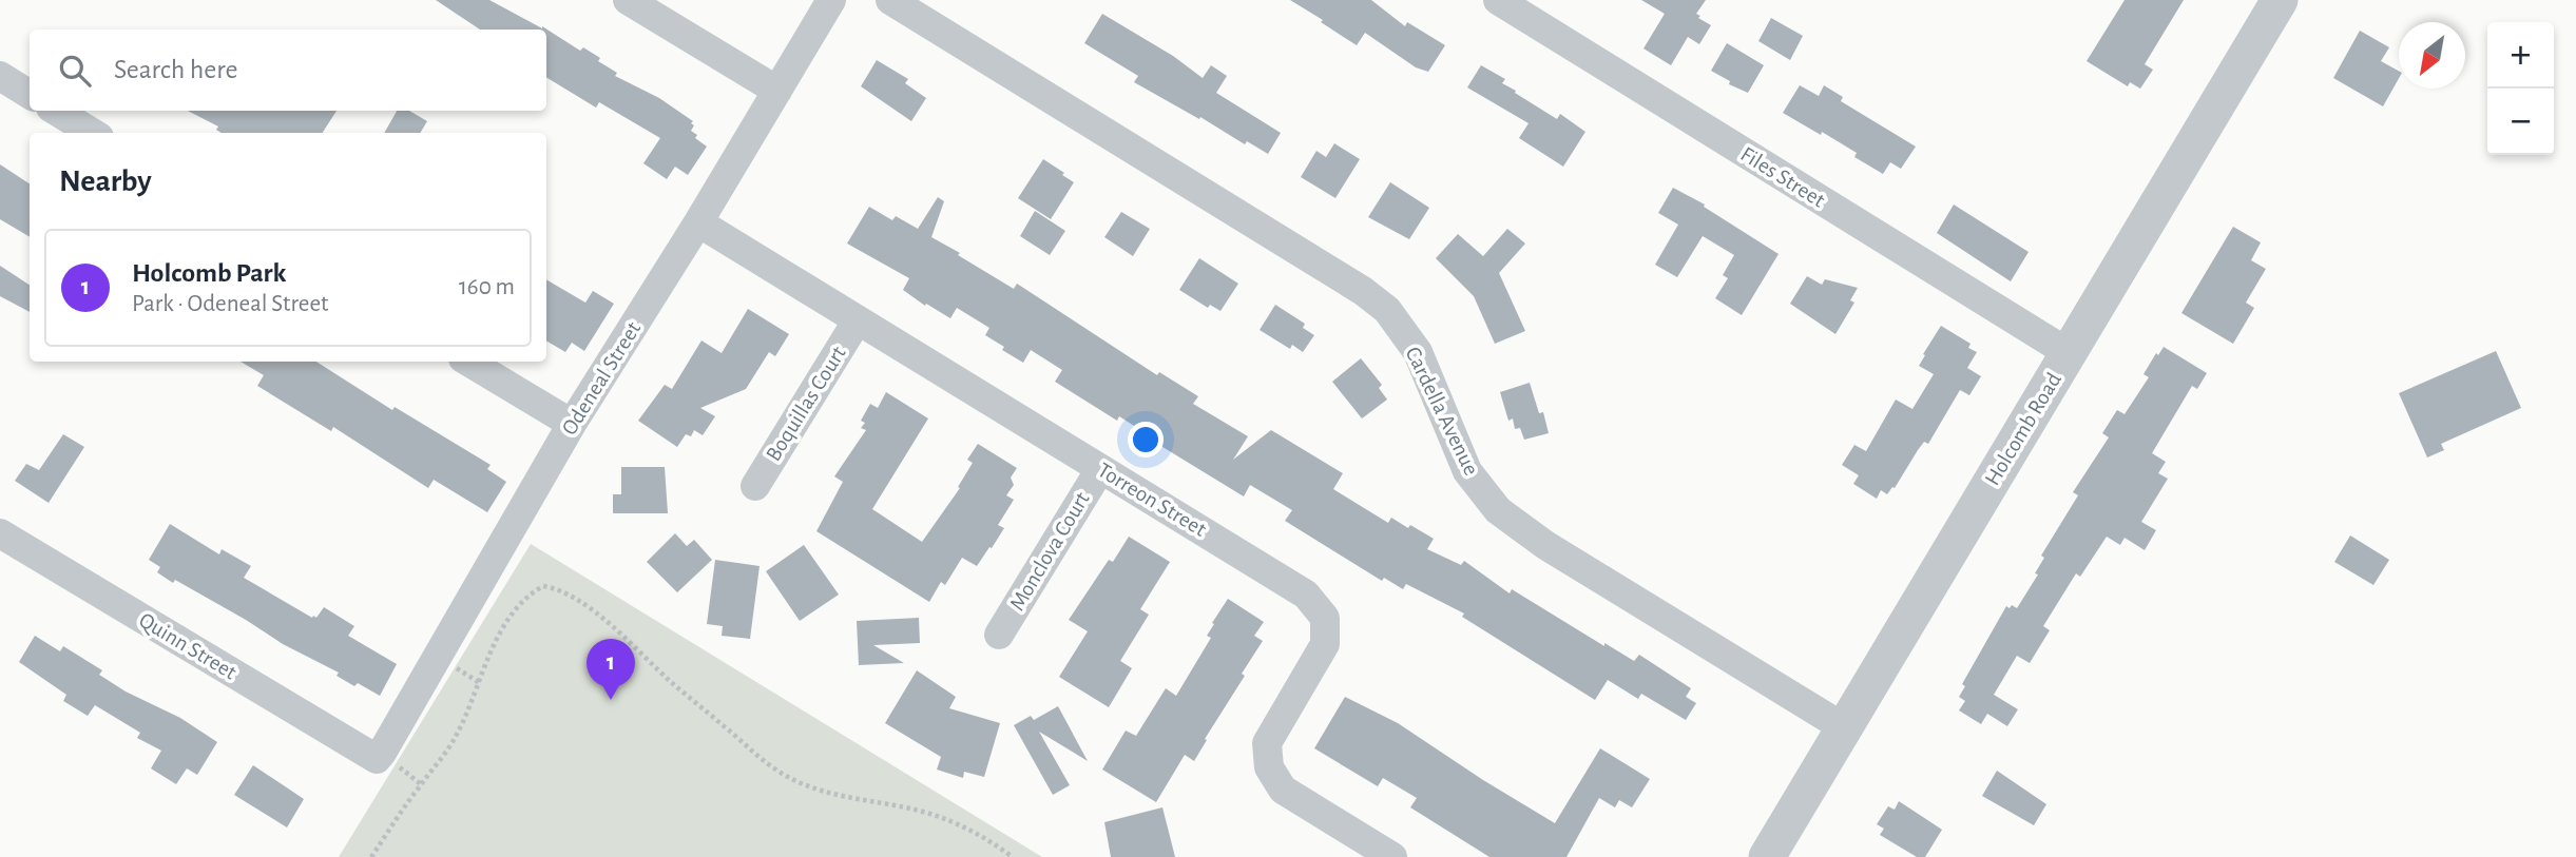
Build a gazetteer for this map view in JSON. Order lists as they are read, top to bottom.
{
  "streets": {
    "street": [
      "Files Street",
      "Odeneal Street",
      "Boquillas Court",
      "Cardella Avenue",
      "Holcomb Road",
      "Torreon Street",
      "Monclova Court",
      "Quinn Street"
    ]
  },
  "crossings": [
    ["Files Street", "Holcomb Road"],
    ["Odeneal Street", "Torreon Street"],
    ["Odeneal Street", "Quinn Street"],
    ["Boquillas Court", "Torreon Street"],
    ["Cardella Avenue", "Holcomb Road"],
    ["Torreon Street", "Monclova Court"]
  ],
  "north": "bottom left",
  "page": {
    "map_buttons": ["+", "−"],
    "search": "Search here",
    "heading": "Nearby",
    "list": [
      {
        "mark": "1",
        "name": "Holcomb Park",
        "note": "Park · Odeneal Street",
        "value": "160 m"
      }
    ],
    "pins": "1"
  }
}
